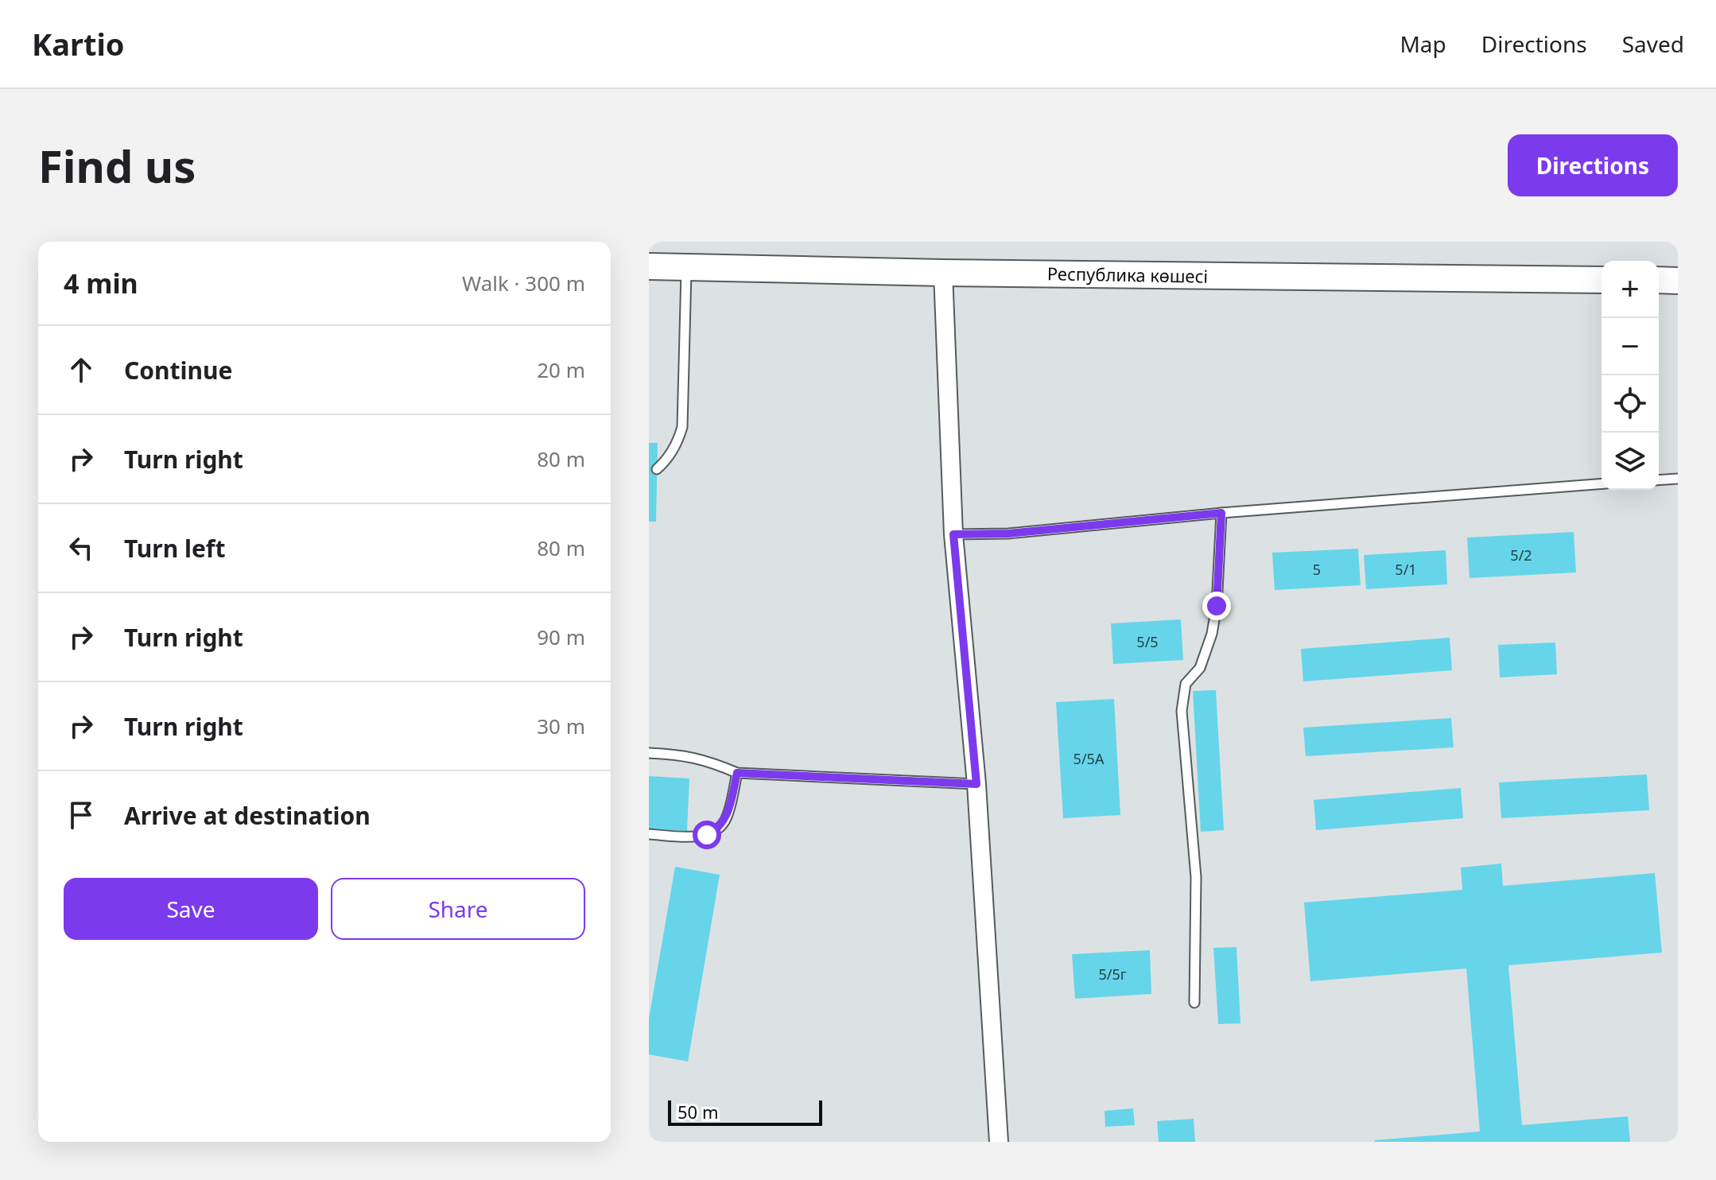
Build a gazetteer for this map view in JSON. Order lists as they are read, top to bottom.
{
  "streets": {
    "main road": ["Республика көшесі"]
  },
  "house_numbers": [
    "5/2",
    "5",
    "5/1",
    "5/5",
    "5/5А",
    "5/5г"
  ],
  "scale_bar": "50 m",
  "page": {
    "header": "Kartio",
    "nav": ["Map", "Directions", "Saved"],
    "buttons": [
      "Directions",
      ["Save", "Share"]
    ],
    "title": "Find us",
    "heading": ["4 min", "Walk · 300 m"],
    "map_buttons": ["+", "−"],
    "list": [
      ["Continue", "20 m"],
      ["Turn right", "80 m"],
      ["Turn left", "80 m"],
      ["Turn right", "90 m"],
      ["Turn right", "30 m"],
      "Arrive at destination"
    ],
    "scale": "50 m"
  }
}
